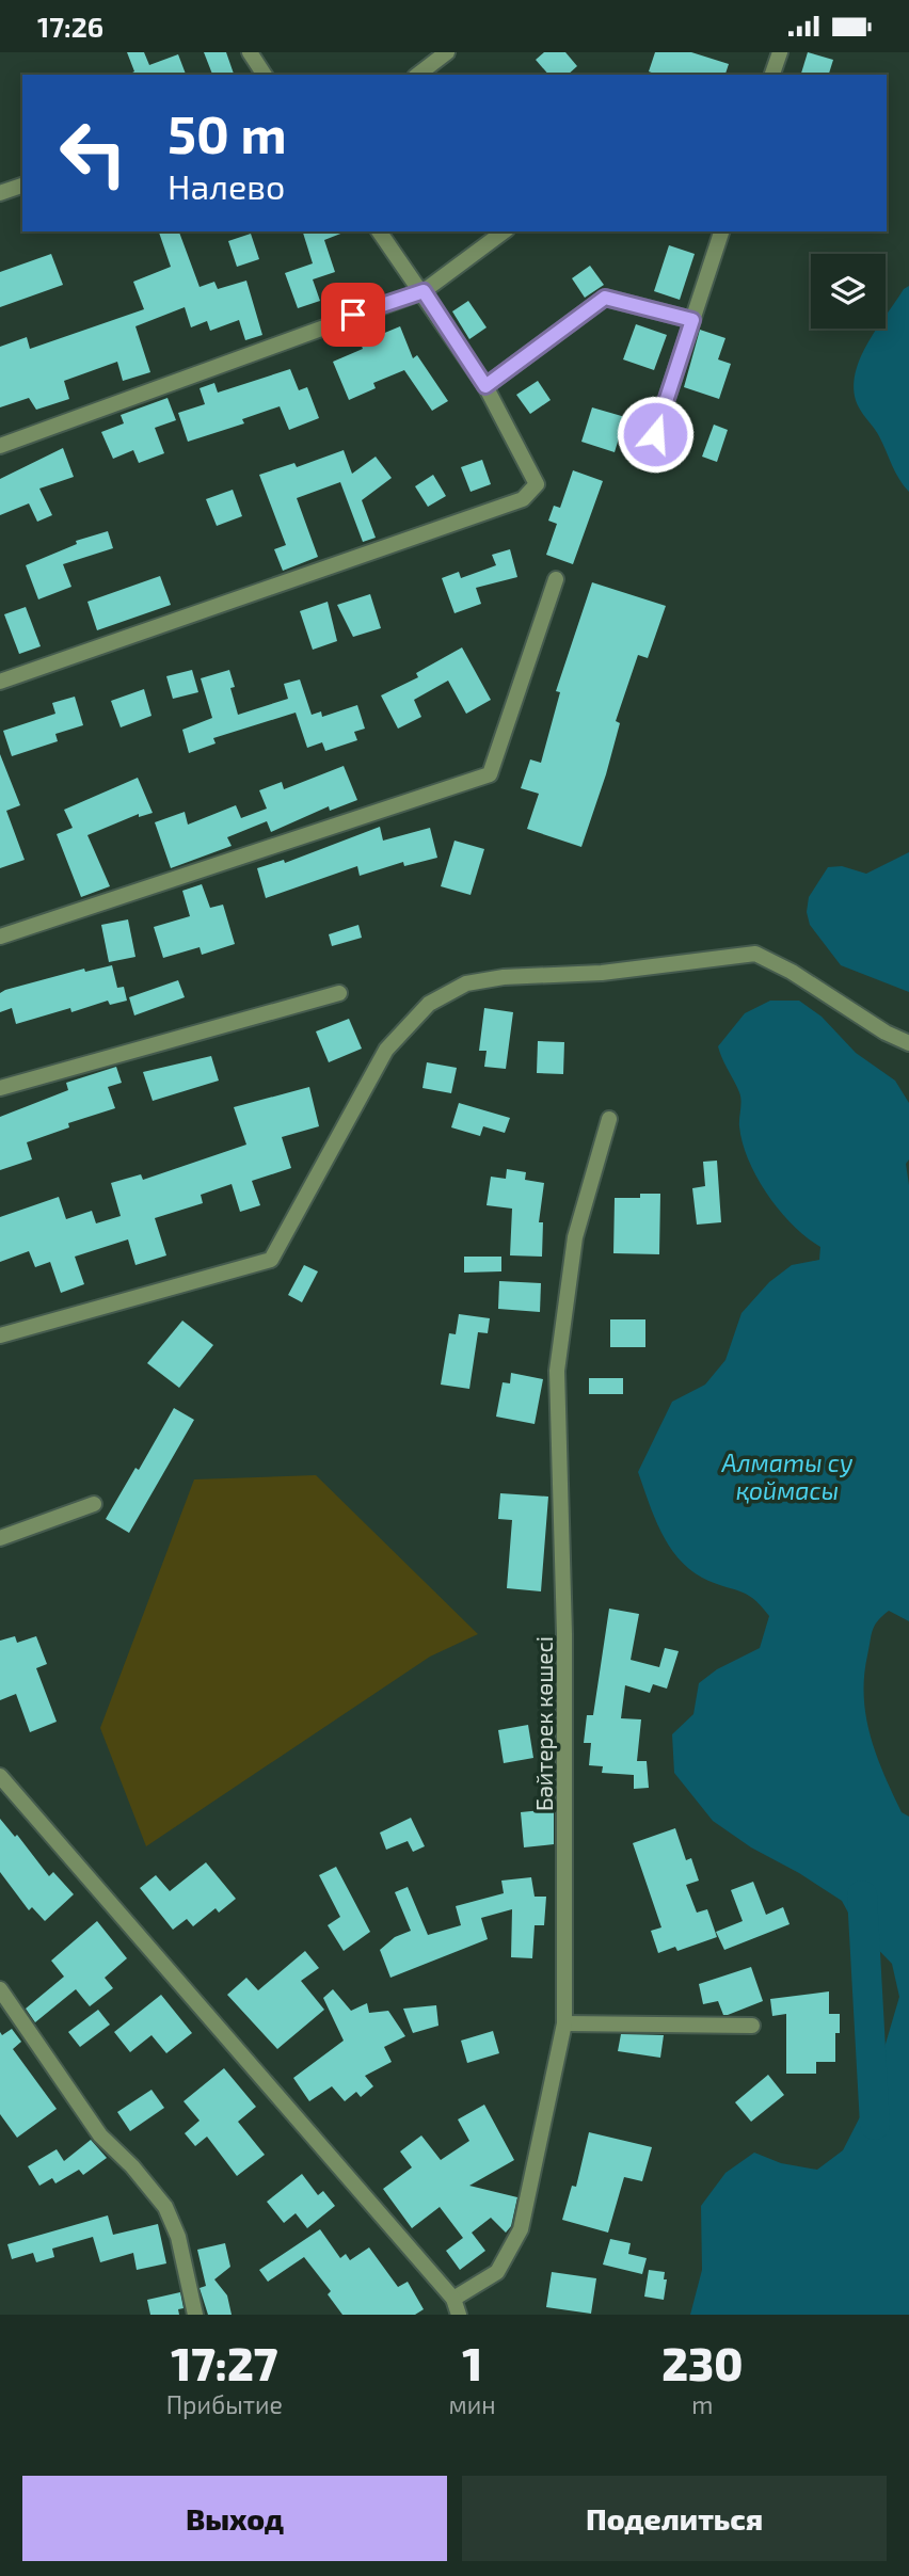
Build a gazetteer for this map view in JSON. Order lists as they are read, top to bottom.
{
  "streets": {
    "street": ["Бәйтерек көшесі"]
  },
  "water": ["Алматы су қоймасы"],
  "page": {
    "status": "17:26",
    "turn": ["50 m", "Налево"],
    "eta": [
      "17:27",
      "Прибытие",
      "1",
      "мин",
      "230",
      "m"
    ],
    "buttons": ["Выход", "Поделиться"]
  }
}
